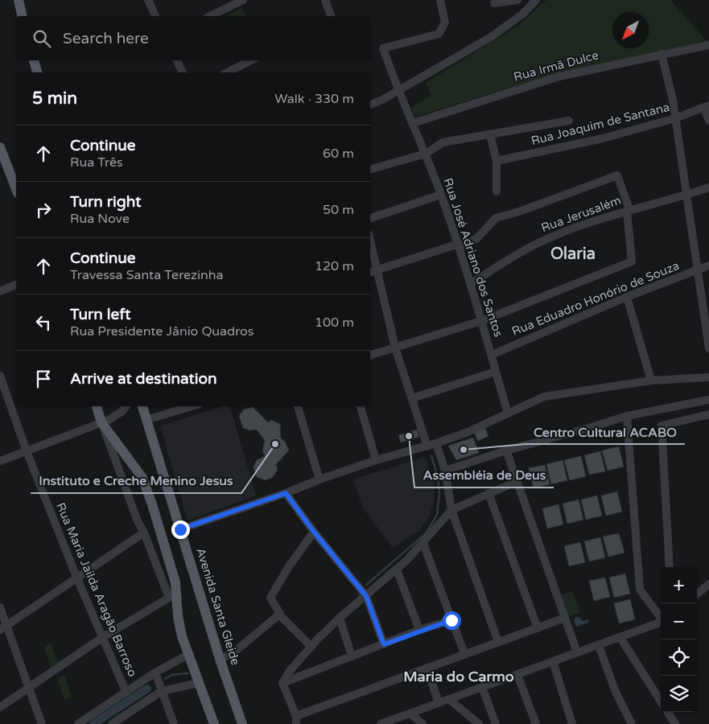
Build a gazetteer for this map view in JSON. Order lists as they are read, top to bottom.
{
  "streets": {
    "main road": ["Avenida Santa Gleide"],
    "street": [
      "Rua Irmã Dulce",
      "Rua Joaquim de Santana",
      "Rua Jerusalém",
      "Rua José Adriano dos Santos",
      "Rua Eduadro Honório de Souza",
      "Rua Maria Jailda Aragão Barroso"
    ]
  },
  "crossings": [
    ["Rua Irmã Dulce", "Rua José Adriano dos Santos"],
    ["Rua Jerusalém", "Rua José Adriano dos Santos"],
    ["Rua José Adriano dos Santos", "Rua Eduadro Honório de Souza"]
  ],
  "districts": ["Olaria", "Maria do Carmo"],
  "places": ["Assembléia de Deus", "Instituto e Creche Menino Jesus", "Centro Cultural ACABO"],
  "north": "bottom left",
  "page": {
    "search": "Search here",
    "heading": ["5 min", "Walk · 330 m"],
    "list": [
      ["Continue", "Rua Três", "60 m"],
      ["Turn right", "Rua Nove", "50 m"],
      ["Continue", "Travessa Santa Terezinha", "120 m"],
      ["Turn left", "Rua Presidente Jânio Quadros", "100 m"],
      "Arrive at destination"
    ],
    "map_buttons": ["+", "−"]
  }
}
